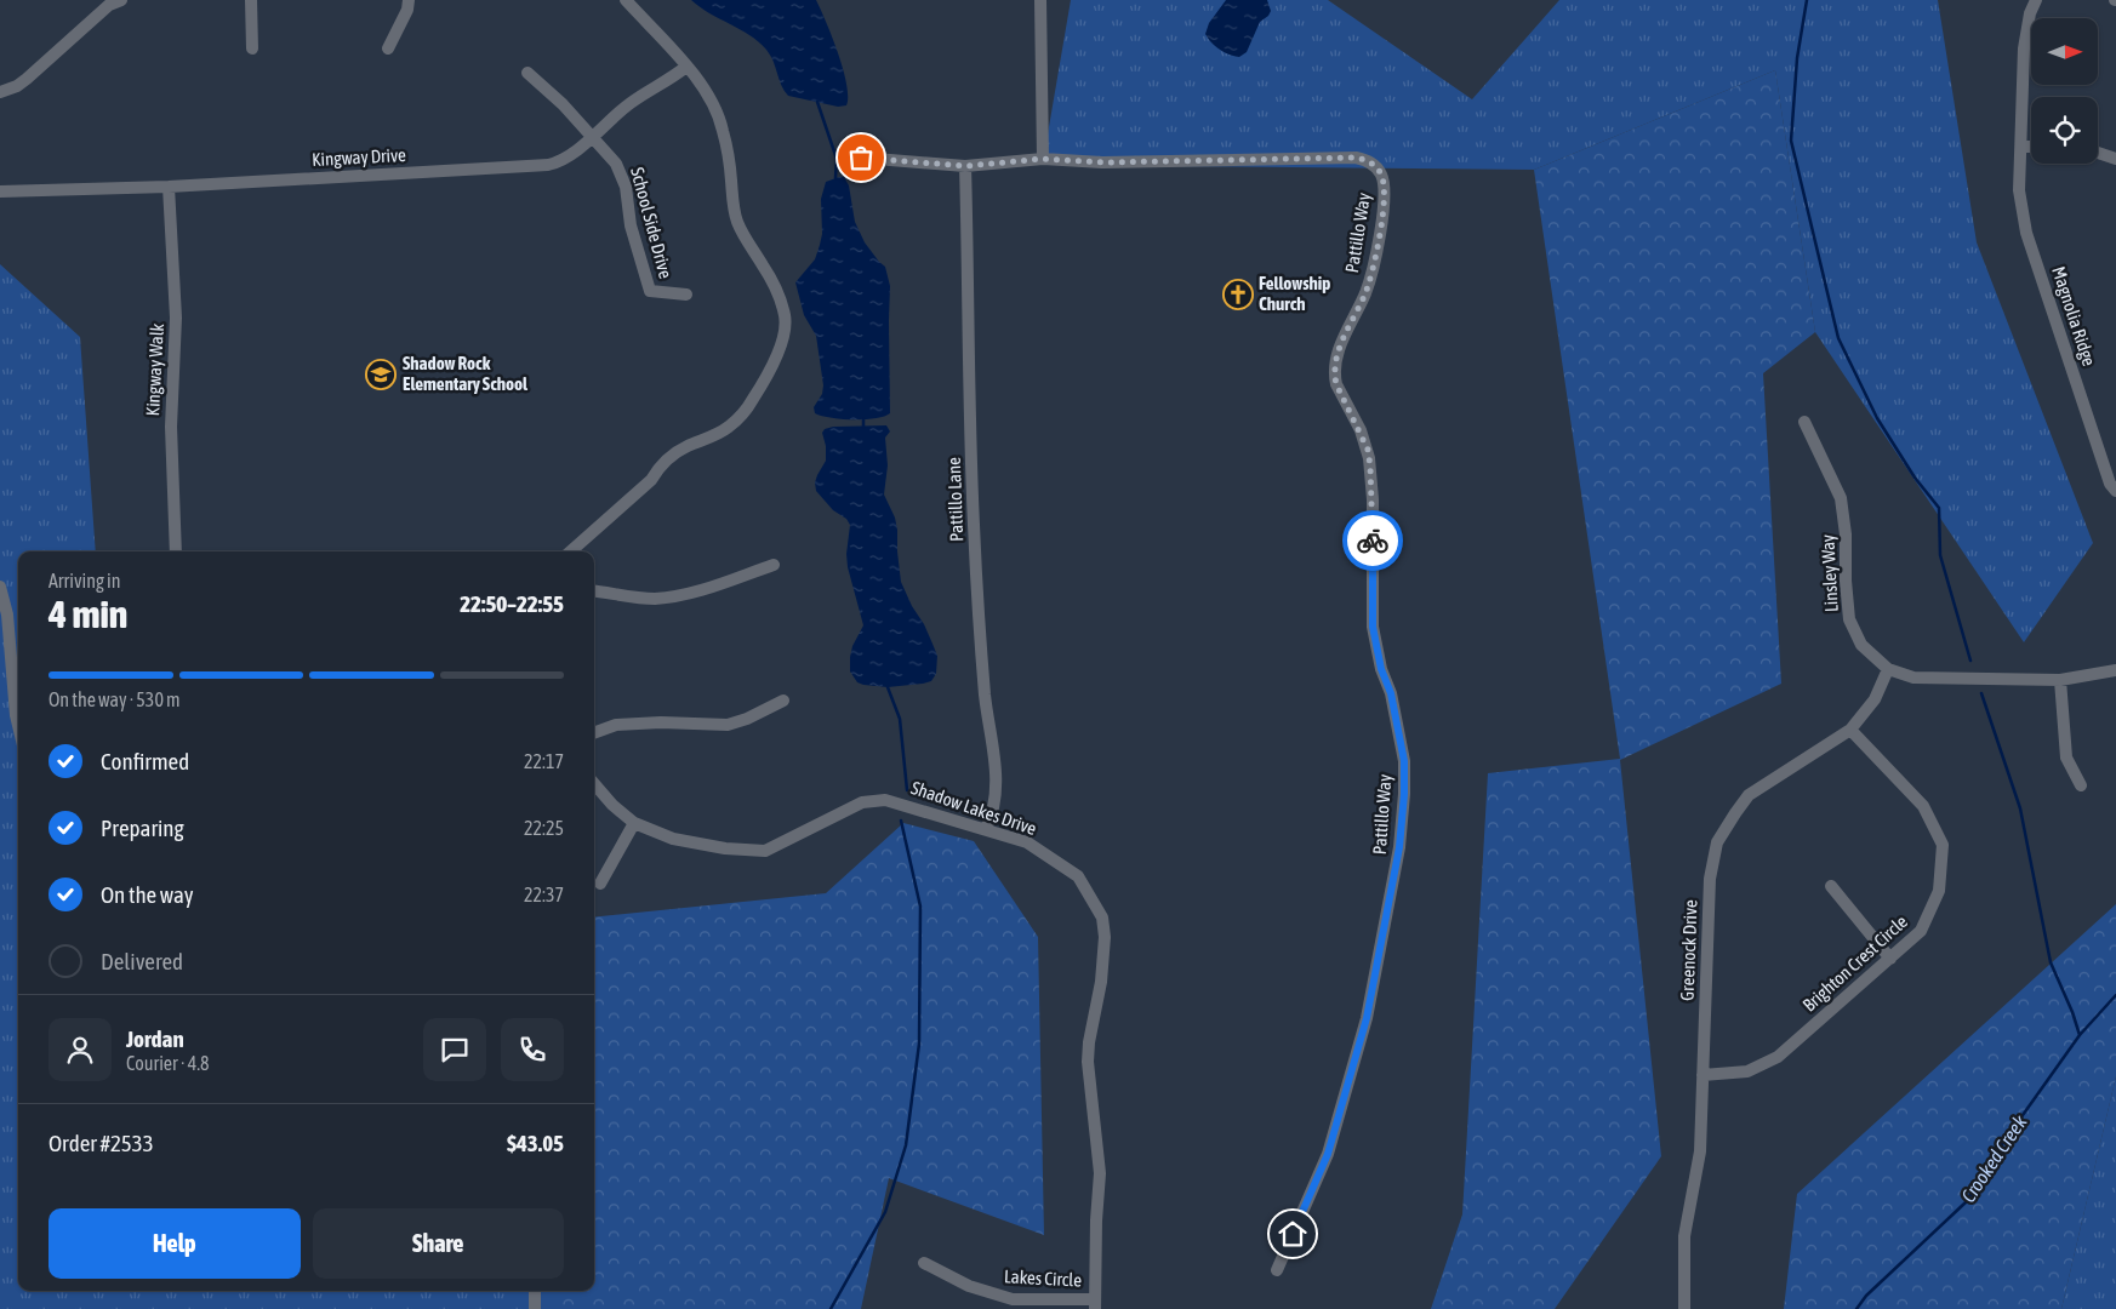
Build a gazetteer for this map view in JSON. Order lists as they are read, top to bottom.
{
  "streets": {
    "street": [
      "Kingway Drive",
      "School Side Drive",
      "Pattillo Way",
      "Magnolia Ridge",
      "Kingway Walk",
      "Pattillo Lane",
      "Linsley Way",
      "Shadow Lakes Drive",
      "Greenock Drive",
      "Brighton Crest Circle",
      "Lakes Circle"
    ]
  },
  "crossings": [
    ["Kingway Drive", "School Side Drive"],
    ["Kingway Drive", "Kingway Walk"],
    ["Pattillo Lane", "Shadow Lakes Drive"],
    ["Linsley Way", "Greenock Drive"],
    ["Shadow Lakes Drive", "Lakes Circle"],
    ["Greenock Drive", "Brighton Crest Circle"]
  ],
  "water": ["Crooked Creek"],
  "places": {
    "church": ["Fellowship Church"],
    "school or university": ["Shadow Rock Elementary School"]
  },
  "north": "right",
  "page": {
    "heading": ["4 min", "Arriving in", "22:50–22:55"],
    "panel": [
      "Jordan",
      "Courier · 4.8",
      "Order #2533",
      "$43.05"
    ],
    "bar": "On the way · 530 m",
    "list": [
      ["Confirmed", "22:17"],
      ["Preparing", "22:25"],
      ["On the way", "22:37"],
      "Delivered"
    ],
    "buttons": ["Help", "Share"]
  }
}
